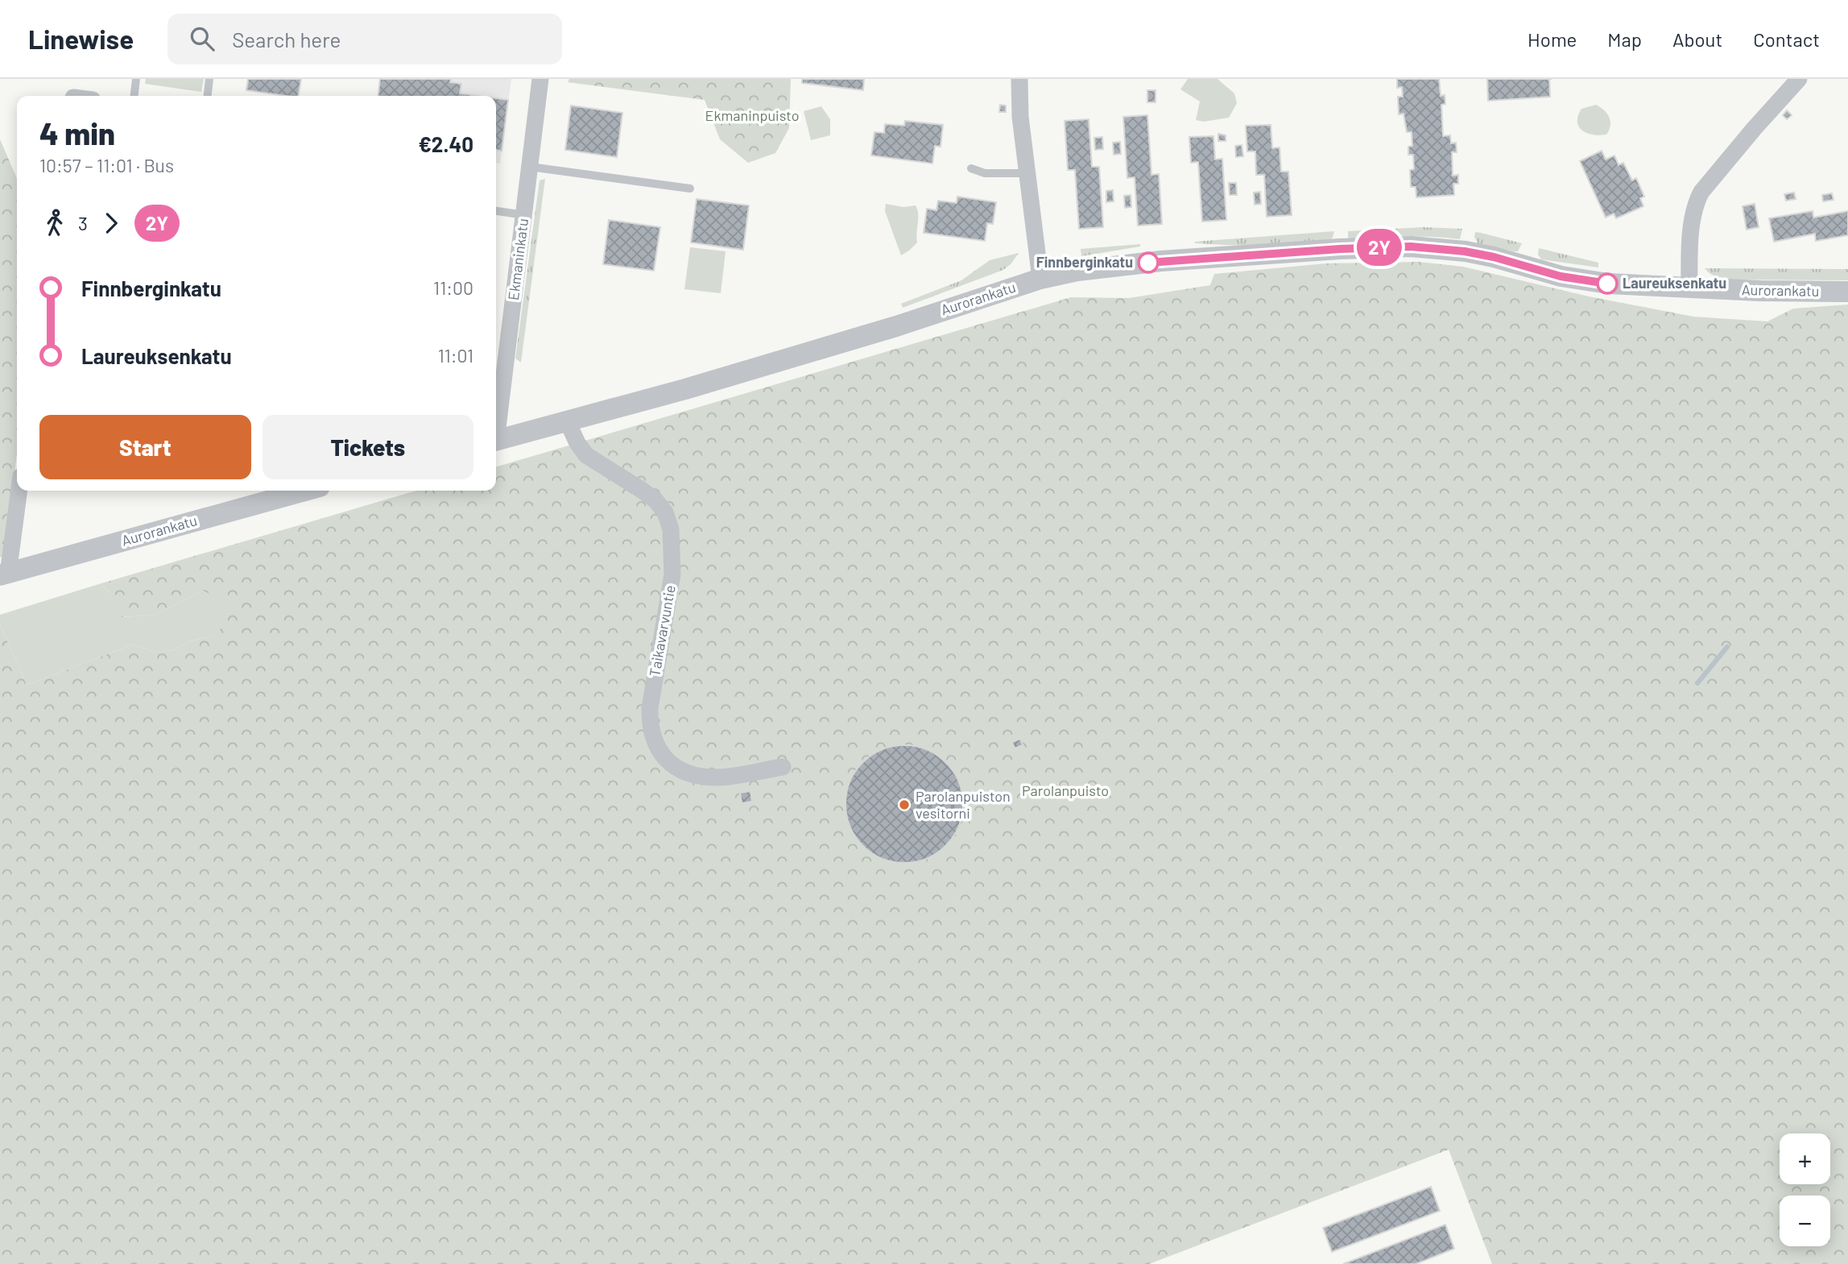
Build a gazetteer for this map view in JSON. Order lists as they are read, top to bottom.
{
  "streets": {
    "street": ["Ekmaninkatu", "Aurorankatu", "Taikavarvuntie"]
  },
  "crossings": [
    ["Aurorankatu", "Taikavarvuntie"]
  ],
  "parks": ["Ekmaninpuisto", "Parolanpuisto"],
  "places": ["Finnberginkatu", "Laureuksenkatu", "Parolanpuiston vesitorni"],
  "lines": ["bus line 2Y"],
  "page": {
    "header": "Linewise",
    "search": "Search here",
    "nav": [
      "Home",
      "Map",
      "About",
      "Contact"
    ],
    "on_map": "2Y",
    "heading": ["4 min", "10:57 – 11:01 · Bus", "€2.40"],
    "legs": ["3", "2Y"],
    "list": [
      {
        "name": "Finnberginkatu",
        "value": "11:00"
      },
      {
        "name": "Laureuksenkatu",
        "value": "11:01"
      }
    ],
    "buttons": ["Start", "Tickets"],
    "map_buttons": ["+", "−"]
  }
}
